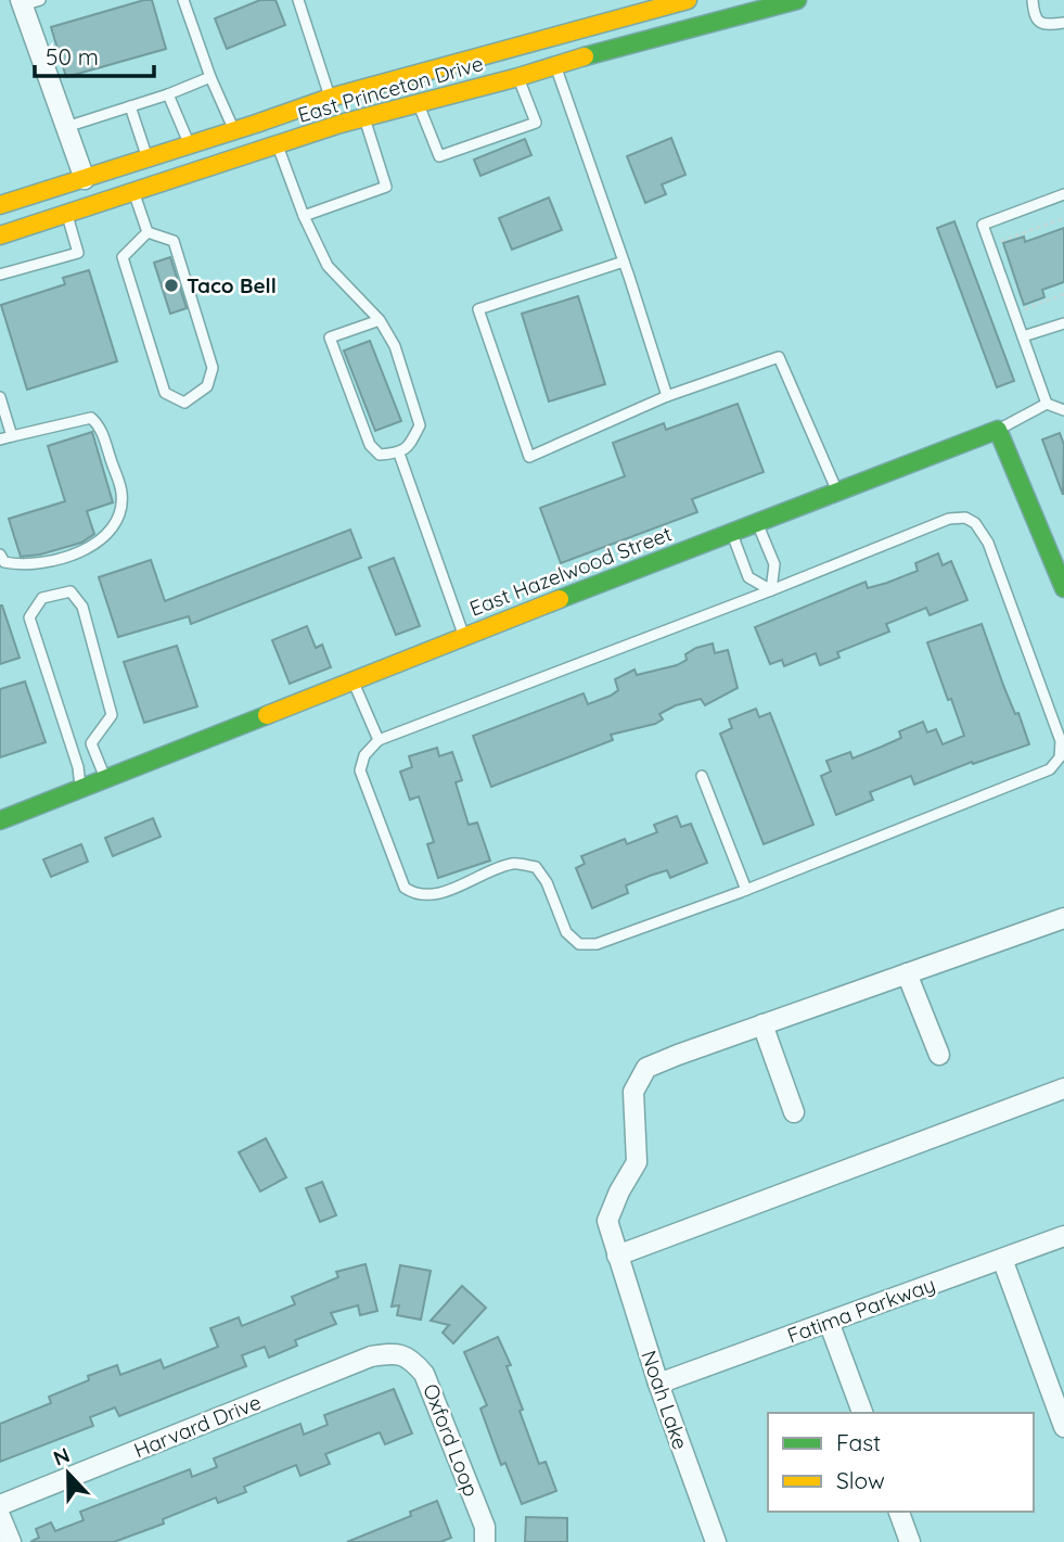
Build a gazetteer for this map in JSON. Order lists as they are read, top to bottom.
{
  "streets": {
    "main road": ["East Princeton Drive", "East Hazelwood Street"],
    "street": [
      "Fatima Parkway",
      "Noah Lake",
      "Harvard Drive",
      "Oxford Loop"
    ]
  },
  "crossings": [
    ["Fatima Parkway", "Noah Lake"],
    ["Harvard Drive", "Oxford Loop"]
  ],
  "places": ["Taco Bell"],
  "legend": ["Fast", "Slow"],
  "scale_bar": "50 m",
  "north": "top"
}
